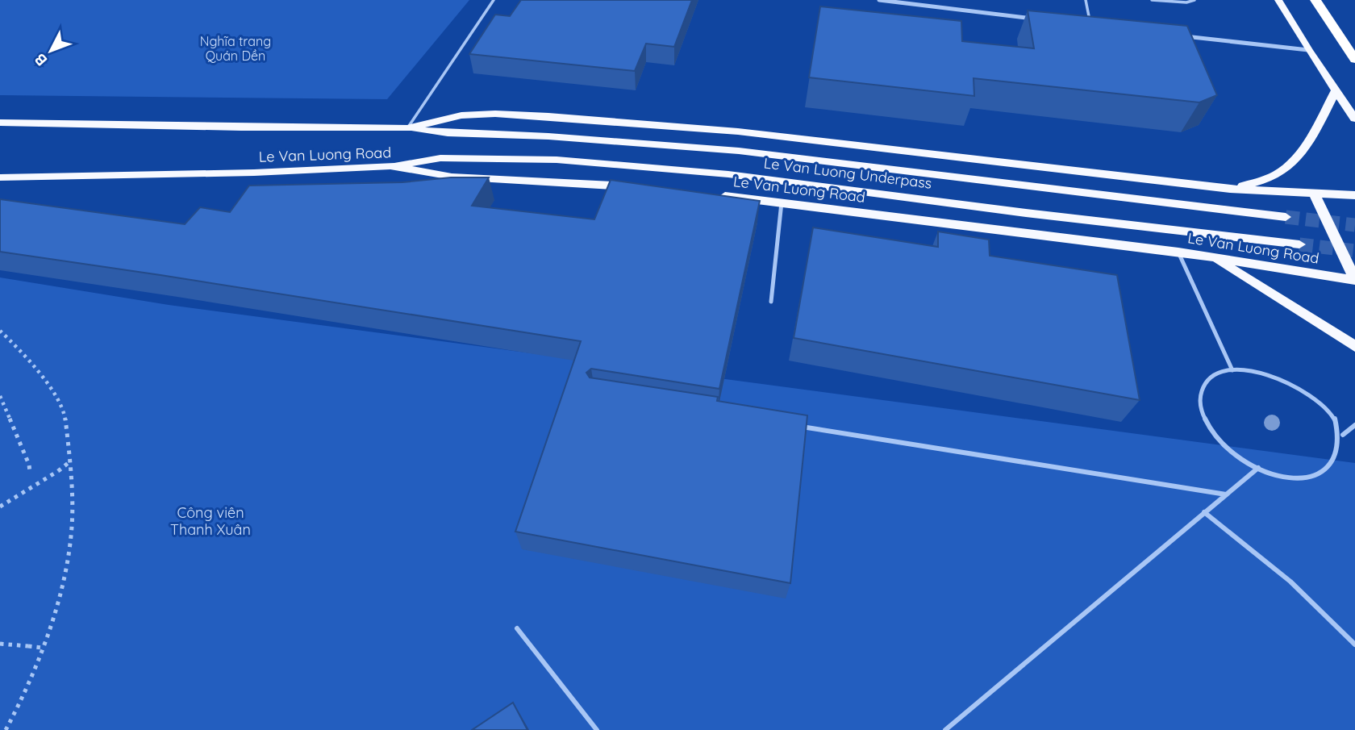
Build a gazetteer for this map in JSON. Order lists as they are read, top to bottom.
{
  "streets": {
    "main road": ["Le Van Luong Road", "Le Van Luong Underpass"]
  },
  "crossings": [
    ["Le Van Luong Road", "Le Van Luong Underpass"]
  ],
  "parks": ["Nghĩa trang Quán Dền", "Công viên Thanh Xuân"],
  "north": "bottom left"
}
